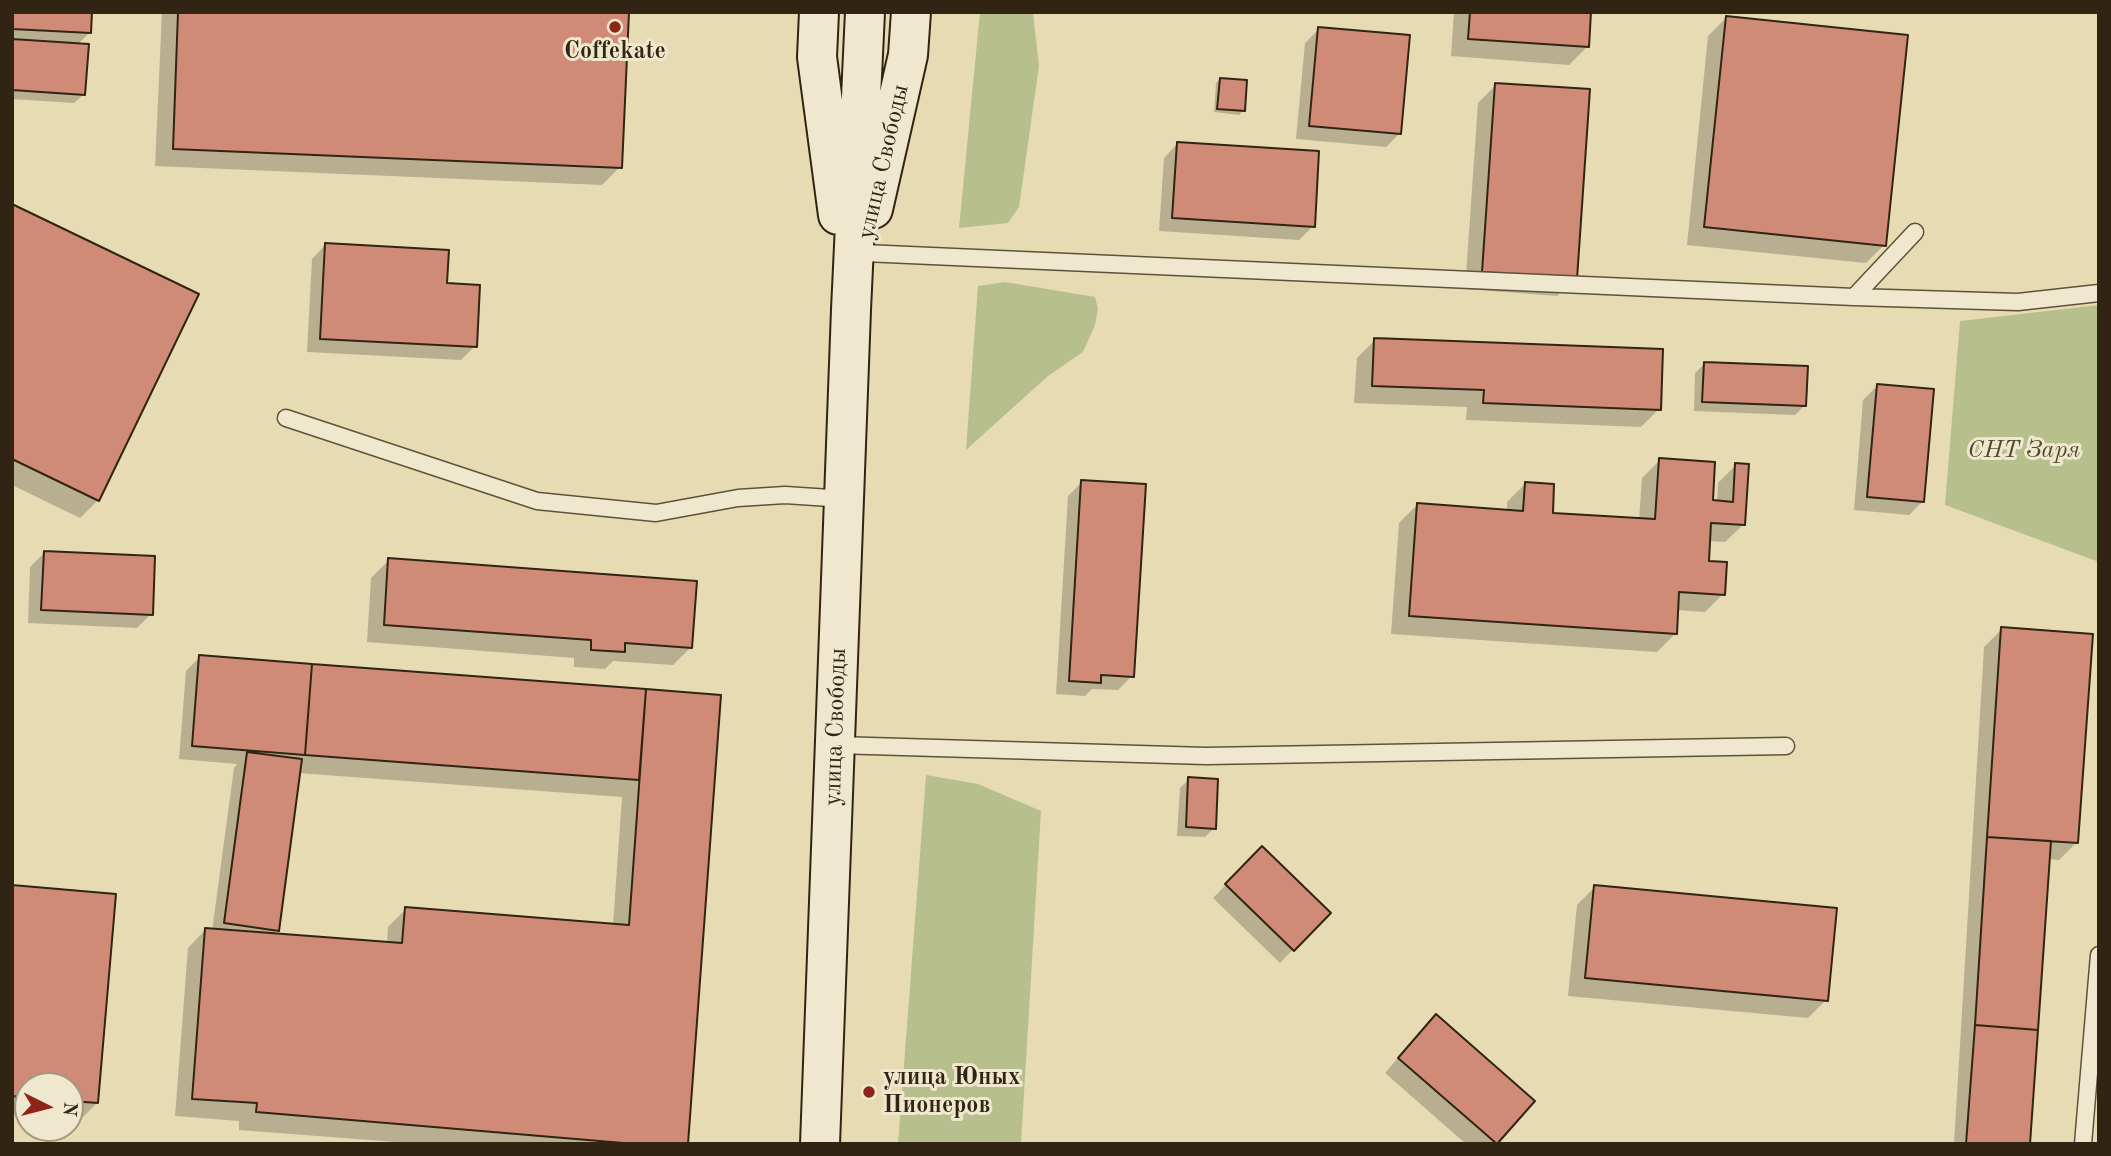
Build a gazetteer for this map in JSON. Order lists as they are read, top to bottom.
{
  "streets": {
    "main road": ["улица Свободы"]
  },
  "parks": ["СНТ Заря"],
  "places": ["Coffekate", "улица Юных Пионеров"],
  "north": "right"
}
